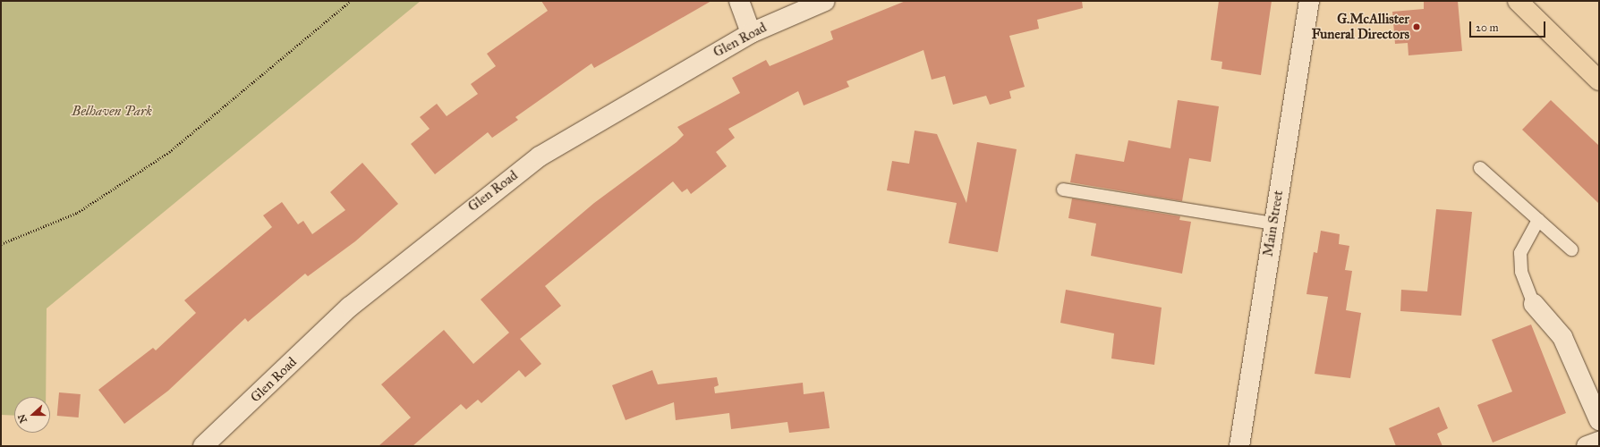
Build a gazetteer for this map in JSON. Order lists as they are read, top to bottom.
{
  "streets": {
    "street": ["Glen Road", "Main Street"]
  },
  "parks": ["Belhaven Park"],
  "places": ["G.McAllister Funeral Directors"],
  "scale_bar": "20 m",
  "north": "left"
}
